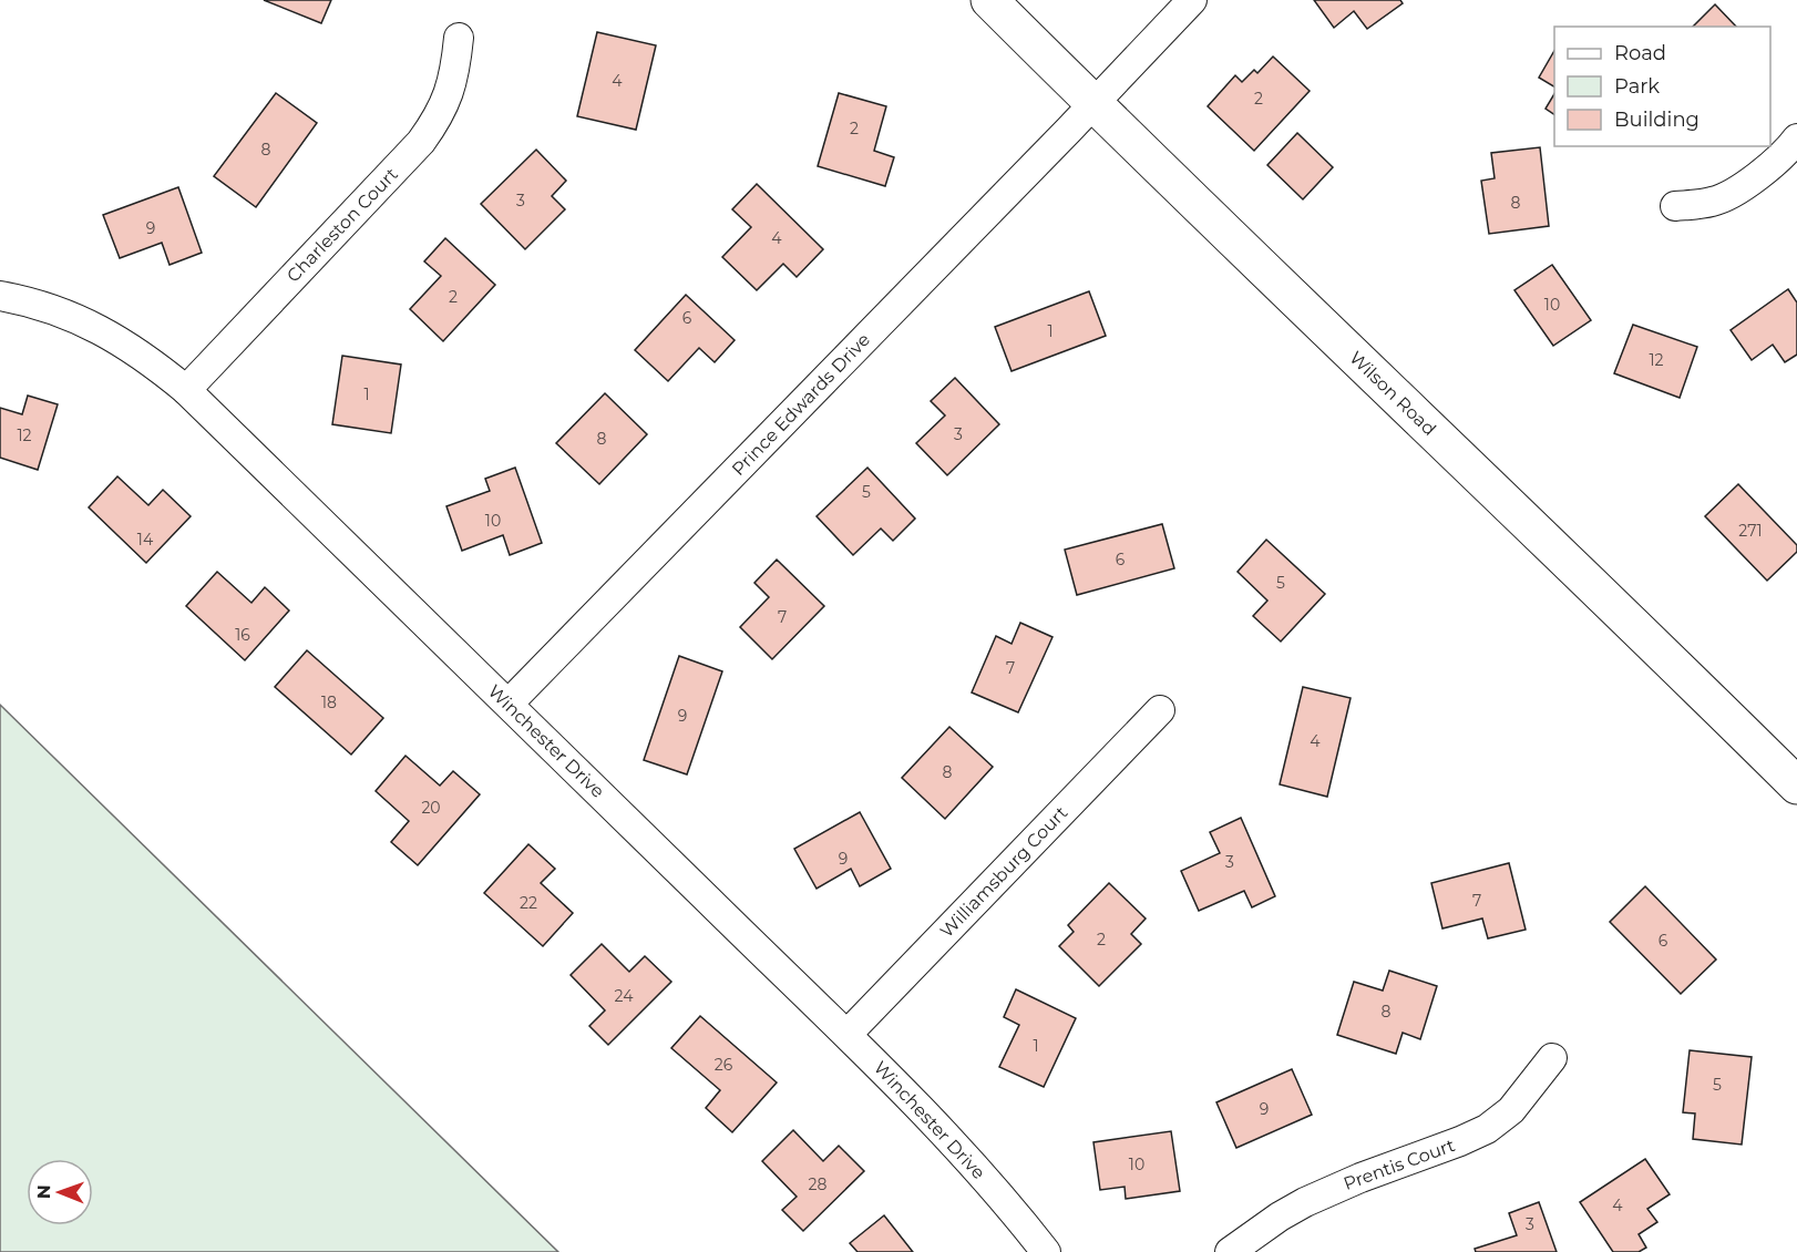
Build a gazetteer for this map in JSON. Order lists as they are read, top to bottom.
{
  "streets": {
    "street": [
      "Charleston Court",
      "Wilson Road",
      "Prince Edwards Drive",
      "Winchester Drive",
      "Williamsburg Court",
      "Prentis Court"
    ]
  },
  "crossings": [
    ["Charleston Court", "Winchester Drive"],
    ["Wilson Road", "Prince Edwards Drive"],
    ["Prince Edwards Drive", "Winchester Drive"],
    ["Winchester Drive", "Williamsburg Court"]
  ],
  "house_numbers": [
    "4",
    "2",
    "2",
    "8",
    "3",
    "8",
    "9",
    "4",
    "2",
    "10",
    "6",
    "1",
    "12",
    "1",
    "3",
    "12",
    "8",
    "5",
    "10",
    "271",
    "14",
    "6",
    "5",
    "7",
    "16",
    "7",
    "18",
    "9",
    "4",
    "8",
    "20",
    "9",
    "3",
    "7",
    "22",
    "2",
    "6",
    "24",
    "8",
    "1",
    "26",
    "5",
    "9",
    "10",
    "28",
    "4",
    "3"
  ],
  "legend": ["Road", "Park", "Building"],
  "north": "left"
}
